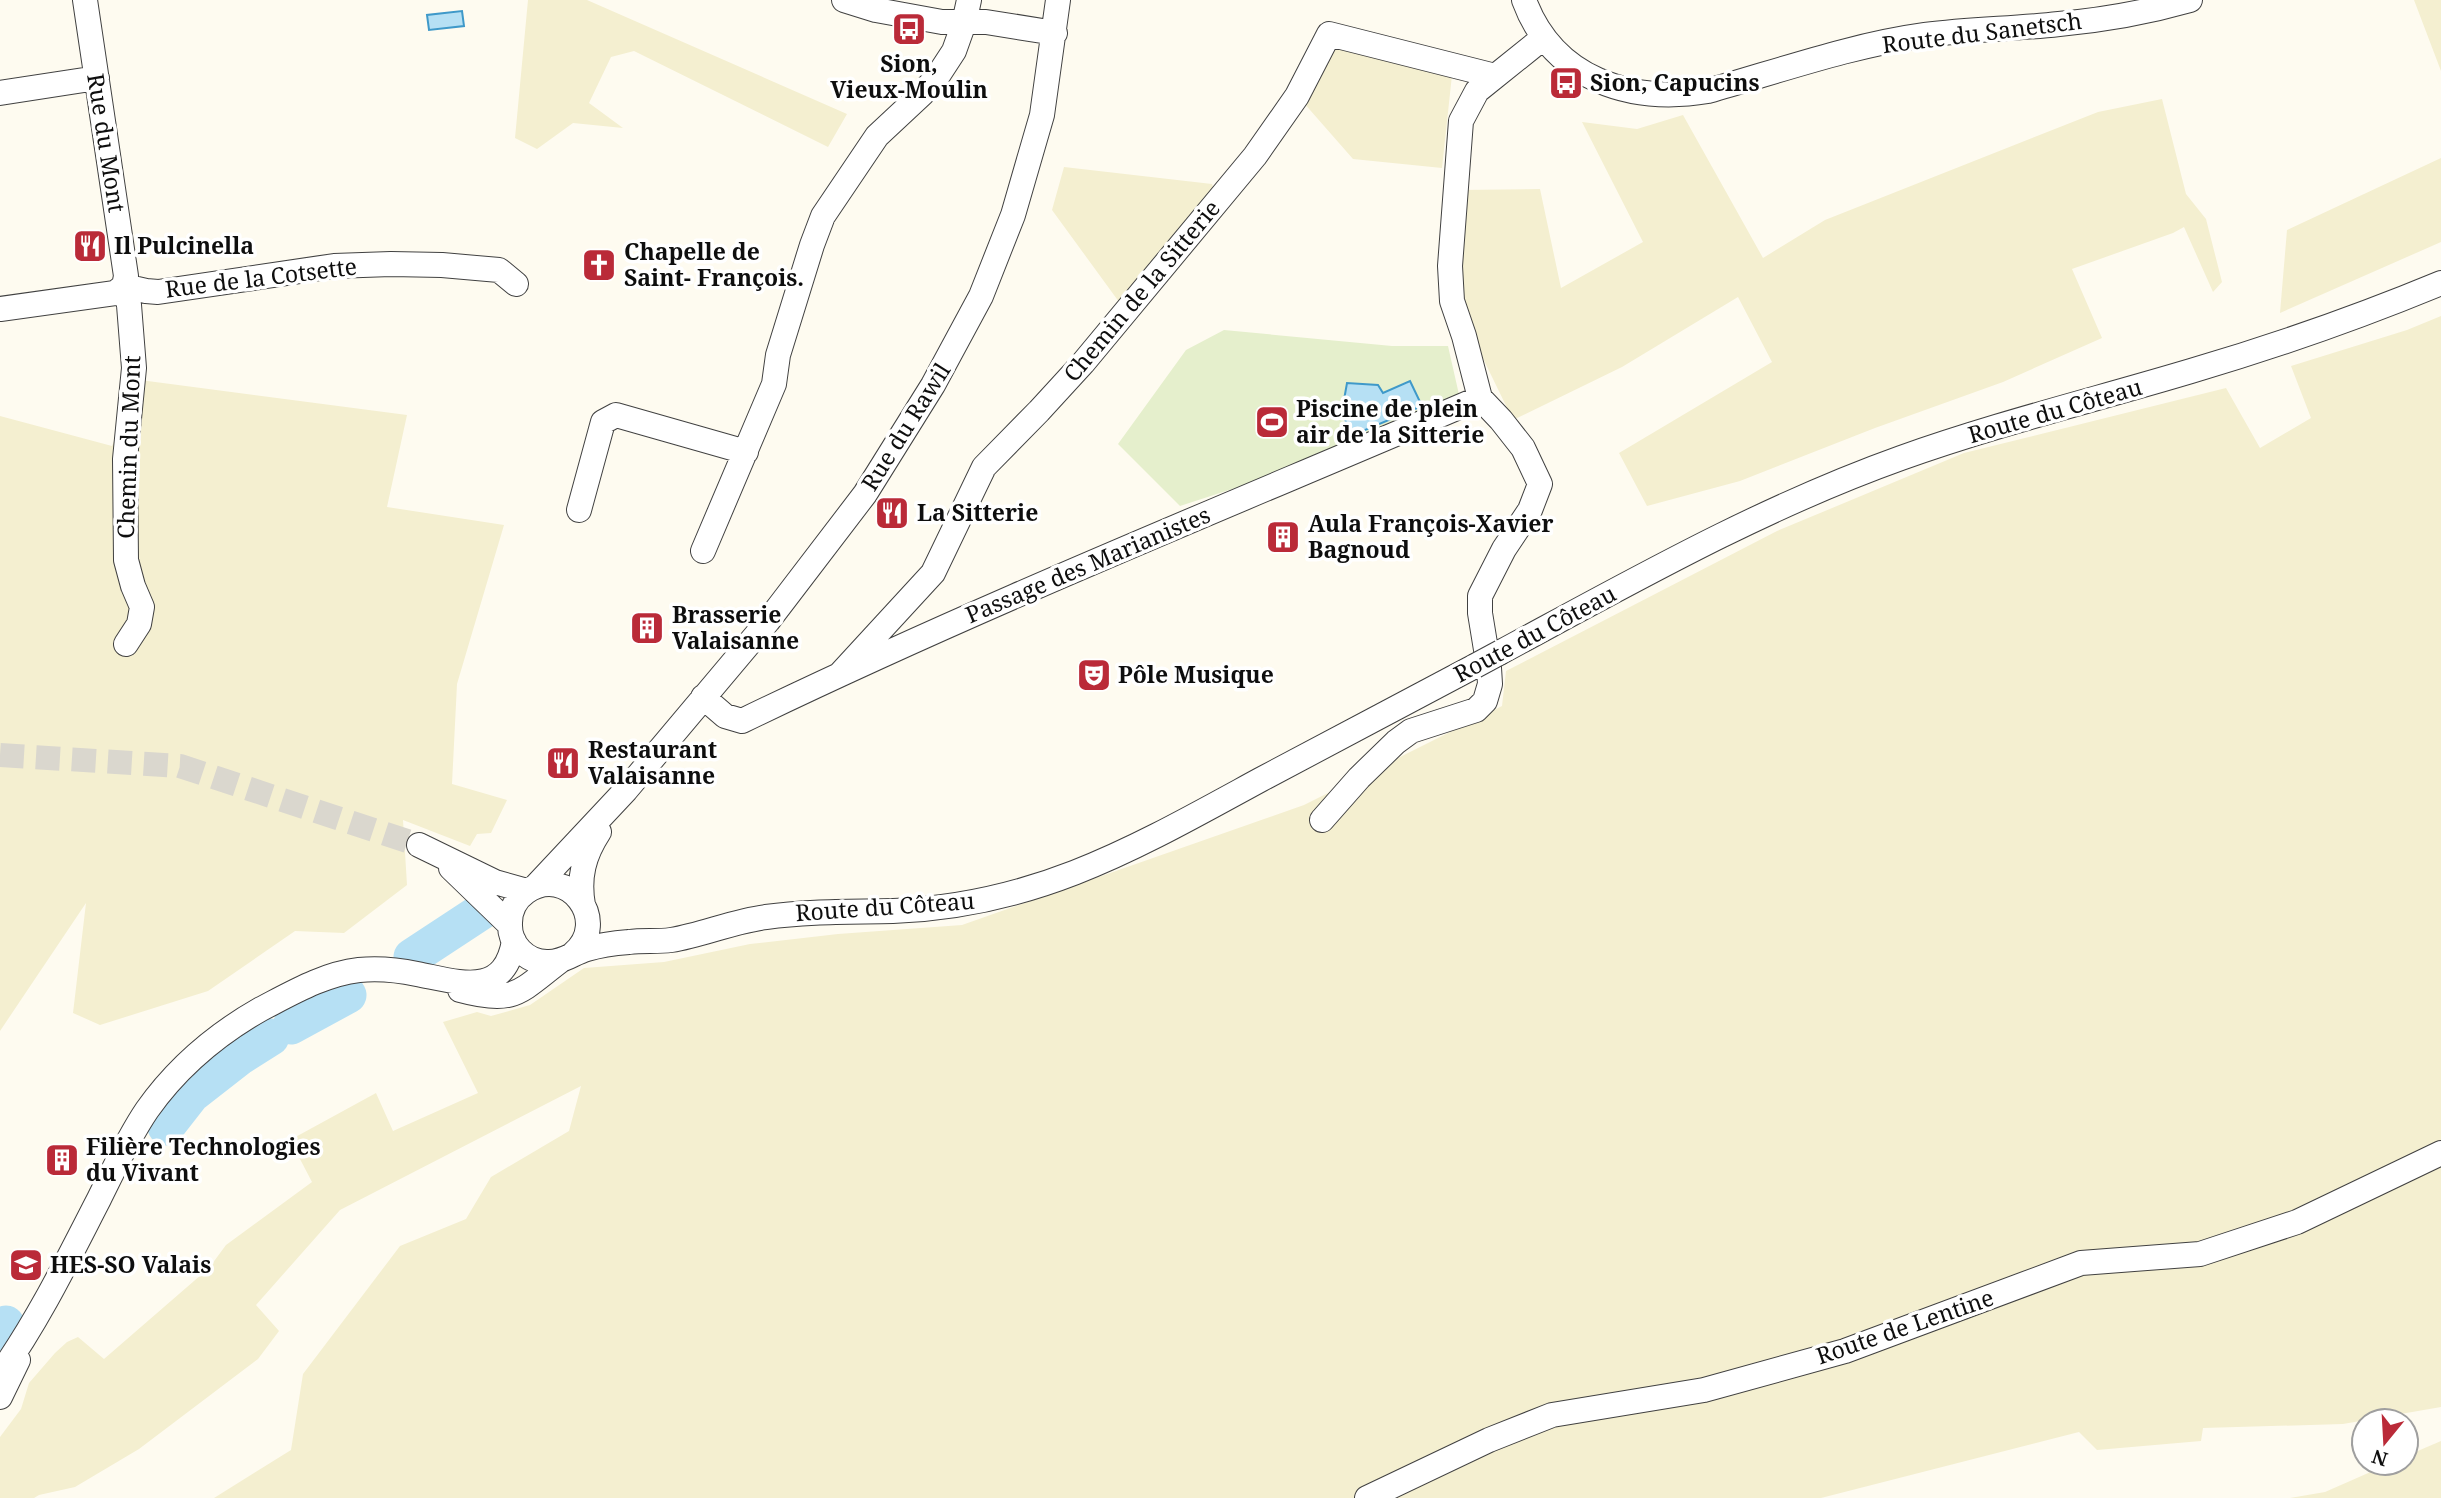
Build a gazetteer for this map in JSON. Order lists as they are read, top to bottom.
{
  "streets": {
    "street": [
      "Route du Sanetsch",
      "Rue du Mont",
      "Rue de la Cotsette",
      "Chemin de la Sitterie",
      "Route du Côteau",
      "Rue du Rawil",
      "Chemin du Mont",
      "Passage des Marianistes",
      "Route de Lentine"
    ]
  },
  "crossings": [
    ["Rue du Mont", "Rue de la Cotsette"],
    ["Rue du Mont", "Chemin du Mont"],
    ["Rue de la Cotsette", "Chemin du Mont"],
    ["Chemin de la Sitterie", "Passage des Marianistes"],
    ["Route du Côteau", "Rue du Rawil"],
    ["Rue du Rawil", "Passage des Marianistes"]
  ],
  "places": {
    "bus stop": ["Sion, Vieux-Moulin", "Sion, Capucins"],
    "restaurant": ["Il Pulcinella", "La Sitterie", "Restaurant Valaisanne"],
    "church": ["Chapelle de Saint- François."],
    "sports": ["Piscine de plein air de la Sitterie"],
    "building": ["Aula François-Xavier Bagnoud", "Brasserie Valaisanne", "Filière Technologies du Vivant"],
    "theatre": ["Pôle Musique"],
    "school or university": ["HES-SO Valais"]
  },
  "north": "bottom"
}
